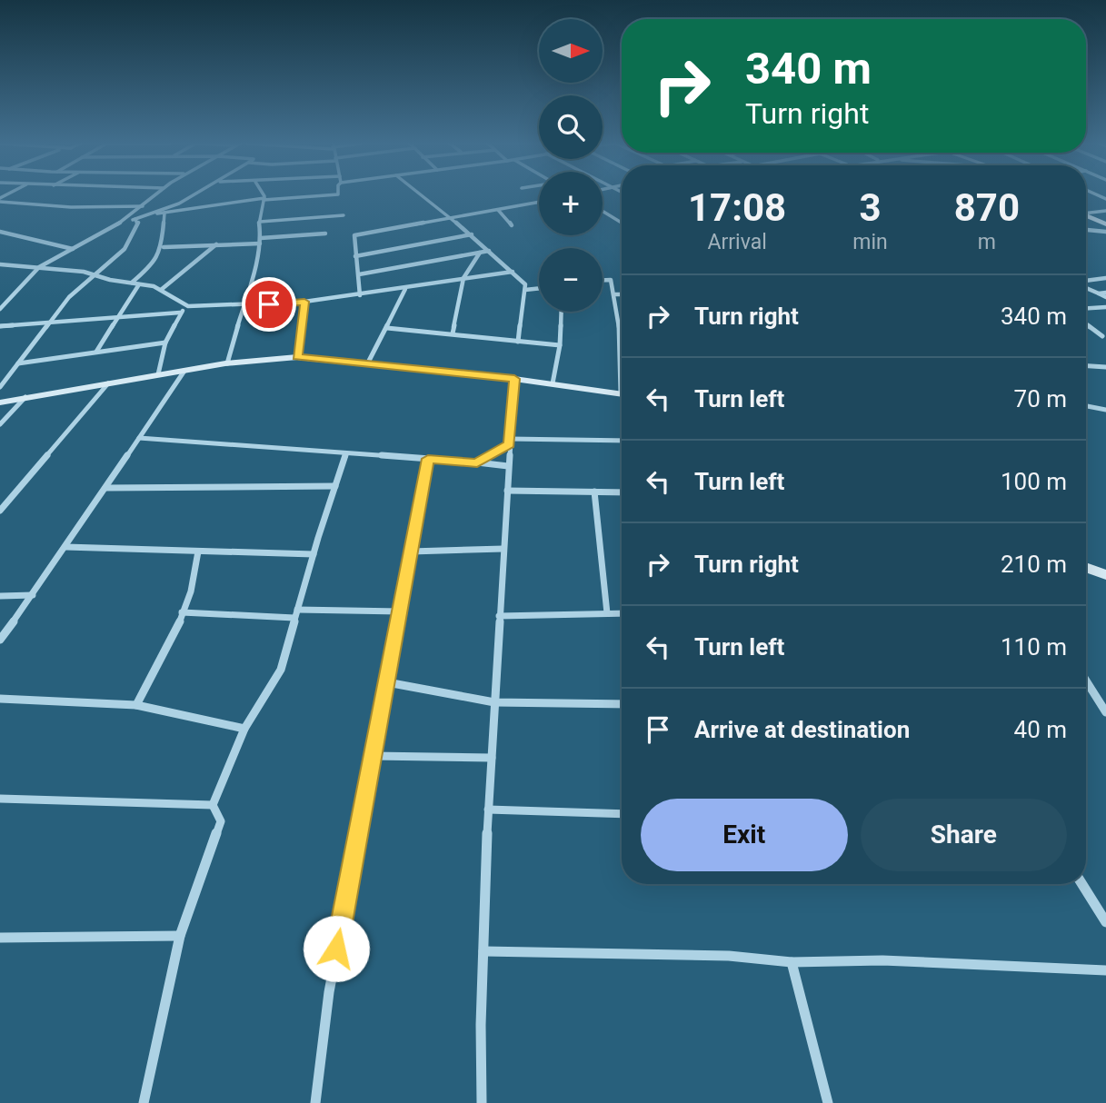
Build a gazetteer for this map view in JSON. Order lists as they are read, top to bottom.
{
  "north": "right",
  "page": {
    "map_buttons": ["+", "−"],
    "turn": ["340 m", "Turn right"],
    "eta": [
      "17:08",
      "Arrival",
      "3",
      "min",
      "870",
      "m"
    ],
    "list": [
      {
        "name": "Turn right",
        "value": "340 m"
      },
      {
        "name": "Turn left",
        "value": "70 m"
      },
      {
        "name": "Turn left",
        "value": "100 m"
      },
      {
        "name": "Turn right",
        "value": "210 m"
      },
      {
        "name": "Turn left",
        "value": "110 m"
      },
      {
        "name": "Arrive at destination",
        "value": "40 m"
      }
    ],
    "buttons": ["Exit", "Share"]
  }
}
